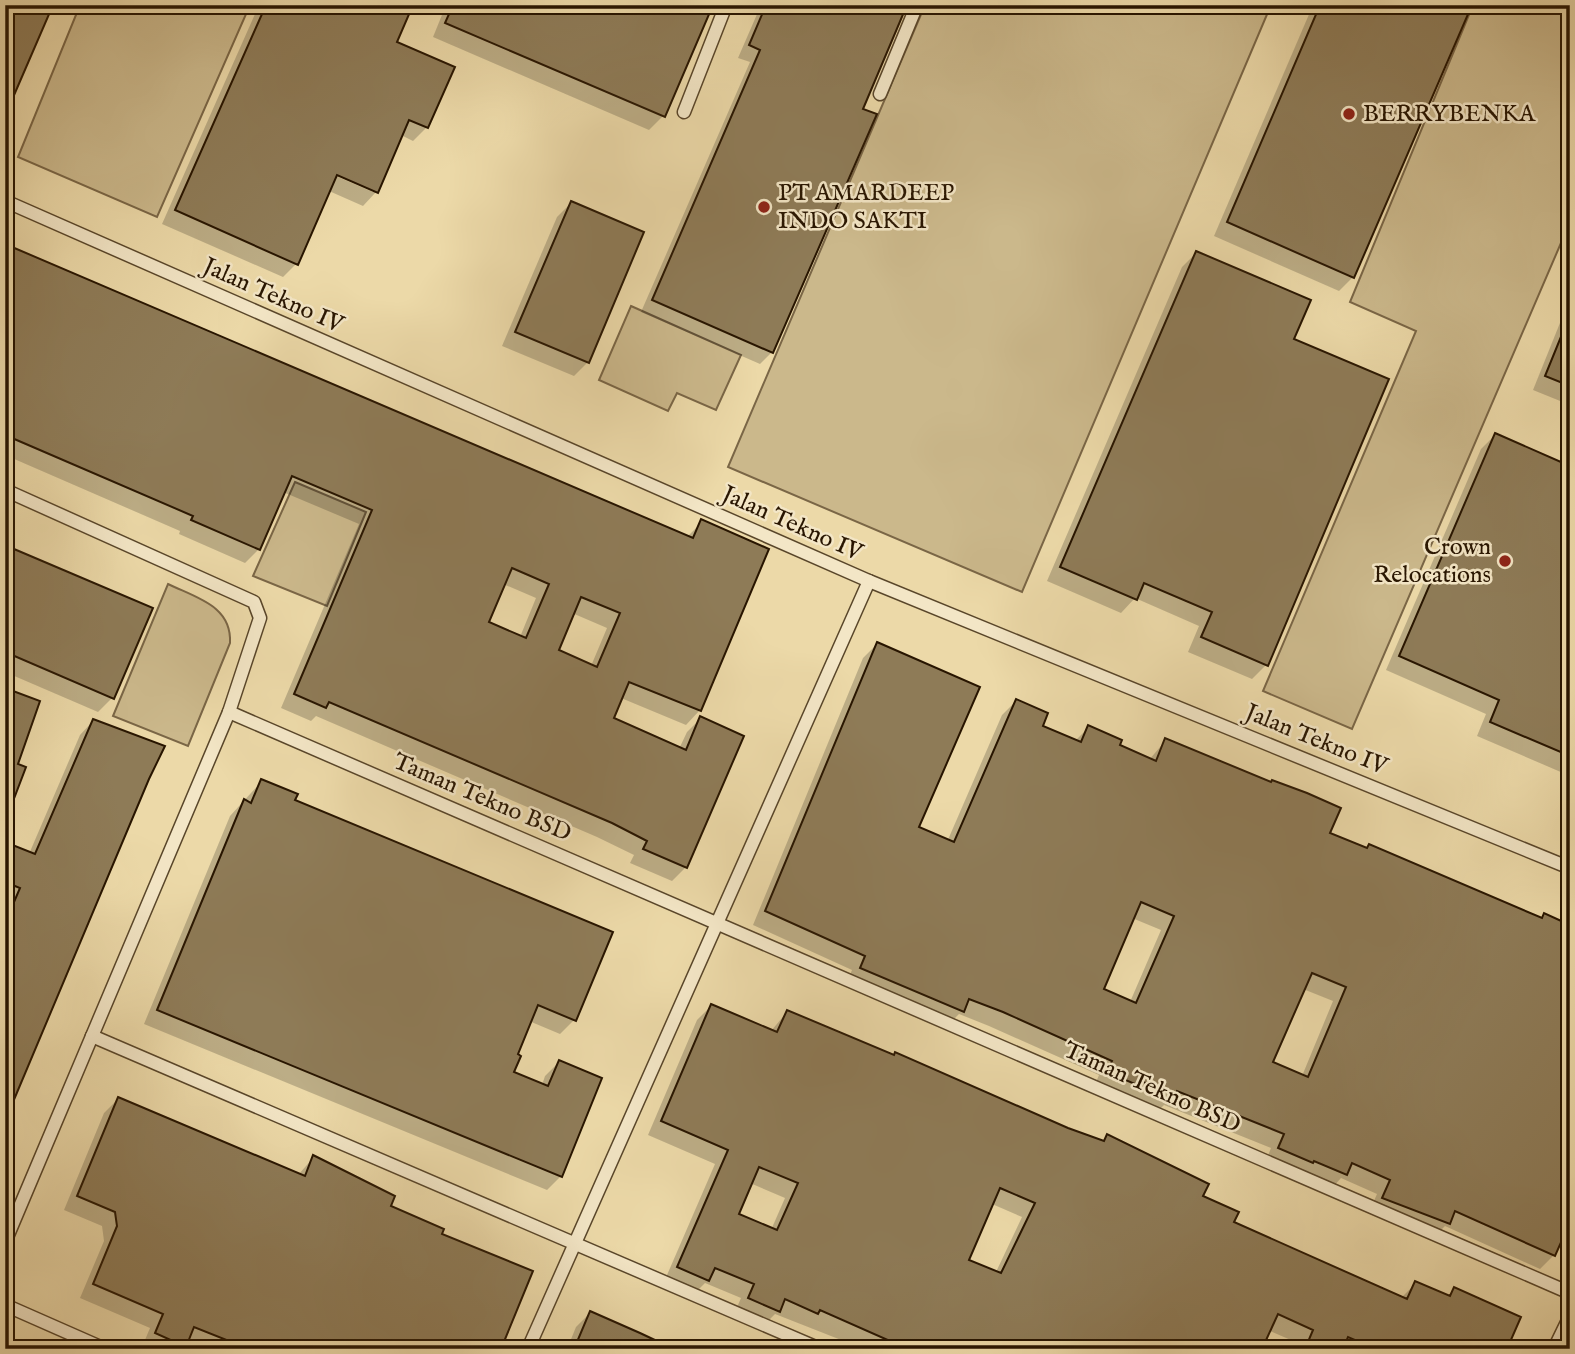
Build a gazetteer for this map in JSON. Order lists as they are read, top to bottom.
{
  "streets": {
    "lane": ["Jalan Tekno IV", "Taman Tekno BSD"]
  },
  "places": ["BERRYBENKA", "PT AMARDEEP INDO SAKTI", "Crown Relocations"]
}
